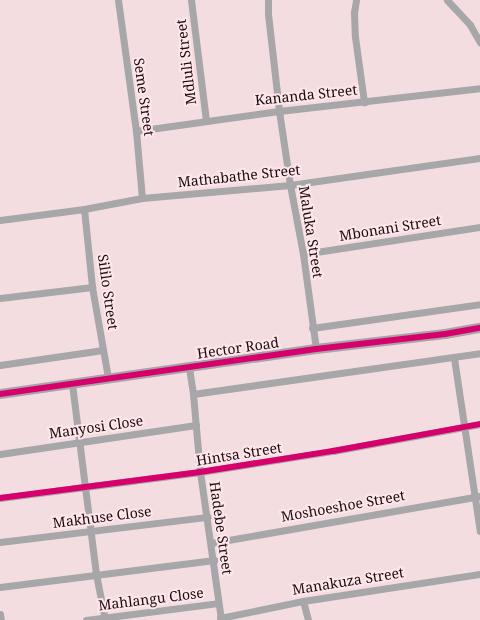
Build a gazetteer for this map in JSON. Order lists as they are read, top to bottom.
{
  "streets": {
    "street": [
      "Mdluli Street",
      "Kananda Street",
      "Seme Street",
      "Mathabathe Street",
      "Mbonani Street",
      "Maluka Street",
      "Sililo Street",
      "Hector Road",
      "Manyosi Close",
      "Hintsa Street",
      "Moshoeshoe Street",
      "Makhuse Close",
      "Hadebe Street",
      "Manakuza Street",
      "Mahlangu Close"
    ]
  },
  "crossings": [
    ["Mdluli Street", "Kananda Street"],
    ["Kananda Street", "Seme Street"],
    ["Kananda Street", "Maluka Street"],
    ["Seme Street", "Mathabathe Street"],
    ["Mathabathe Street", "Maluka Street"],
    ["Mathabathe Street", "Sililo Street"],
    ["Mbonani Street", "Maluka Street"],
    ["Maluka Street", "Hector Road"],
    ["Sililo Street", "Hector Road"],
    ["Hector Road", "Hadebe Street"],
    ["Manyosi Close", "Hadebe Street"],
    ["Hintsa Street", "Hadebe Street"],
    ["Moshoeshoe Street", "Hadebe Street"],
    ["Makhuse Close", "Hadebe Street"],
    ["Hadebe Street", "Manakuza Street"],
    ["Hadebe Street", "Mahlangu Close"]
  ]
}
